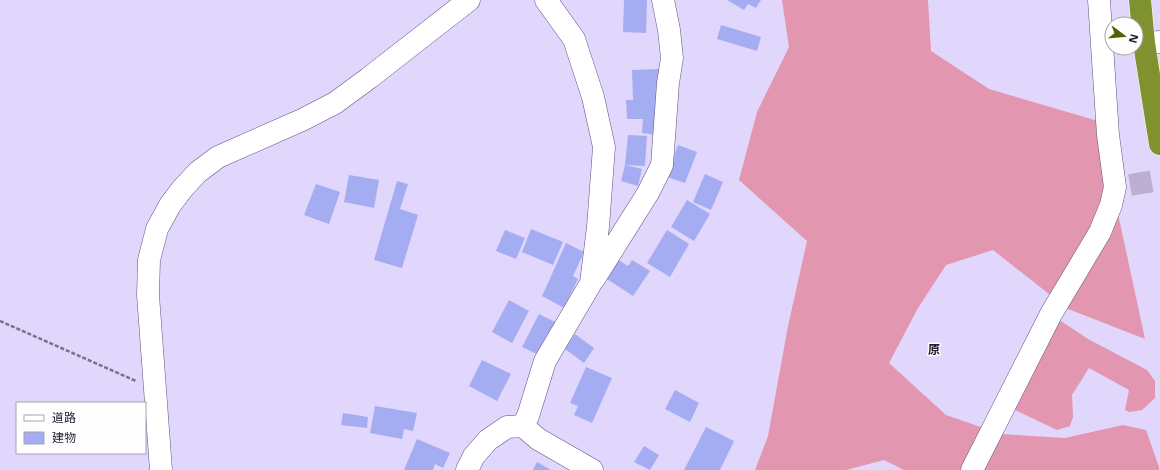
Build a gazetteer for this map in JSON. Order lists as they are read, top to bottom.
{
  "districts": ["原"],
  "legend": ["道路", "建物"],
  "north": "right"
}
